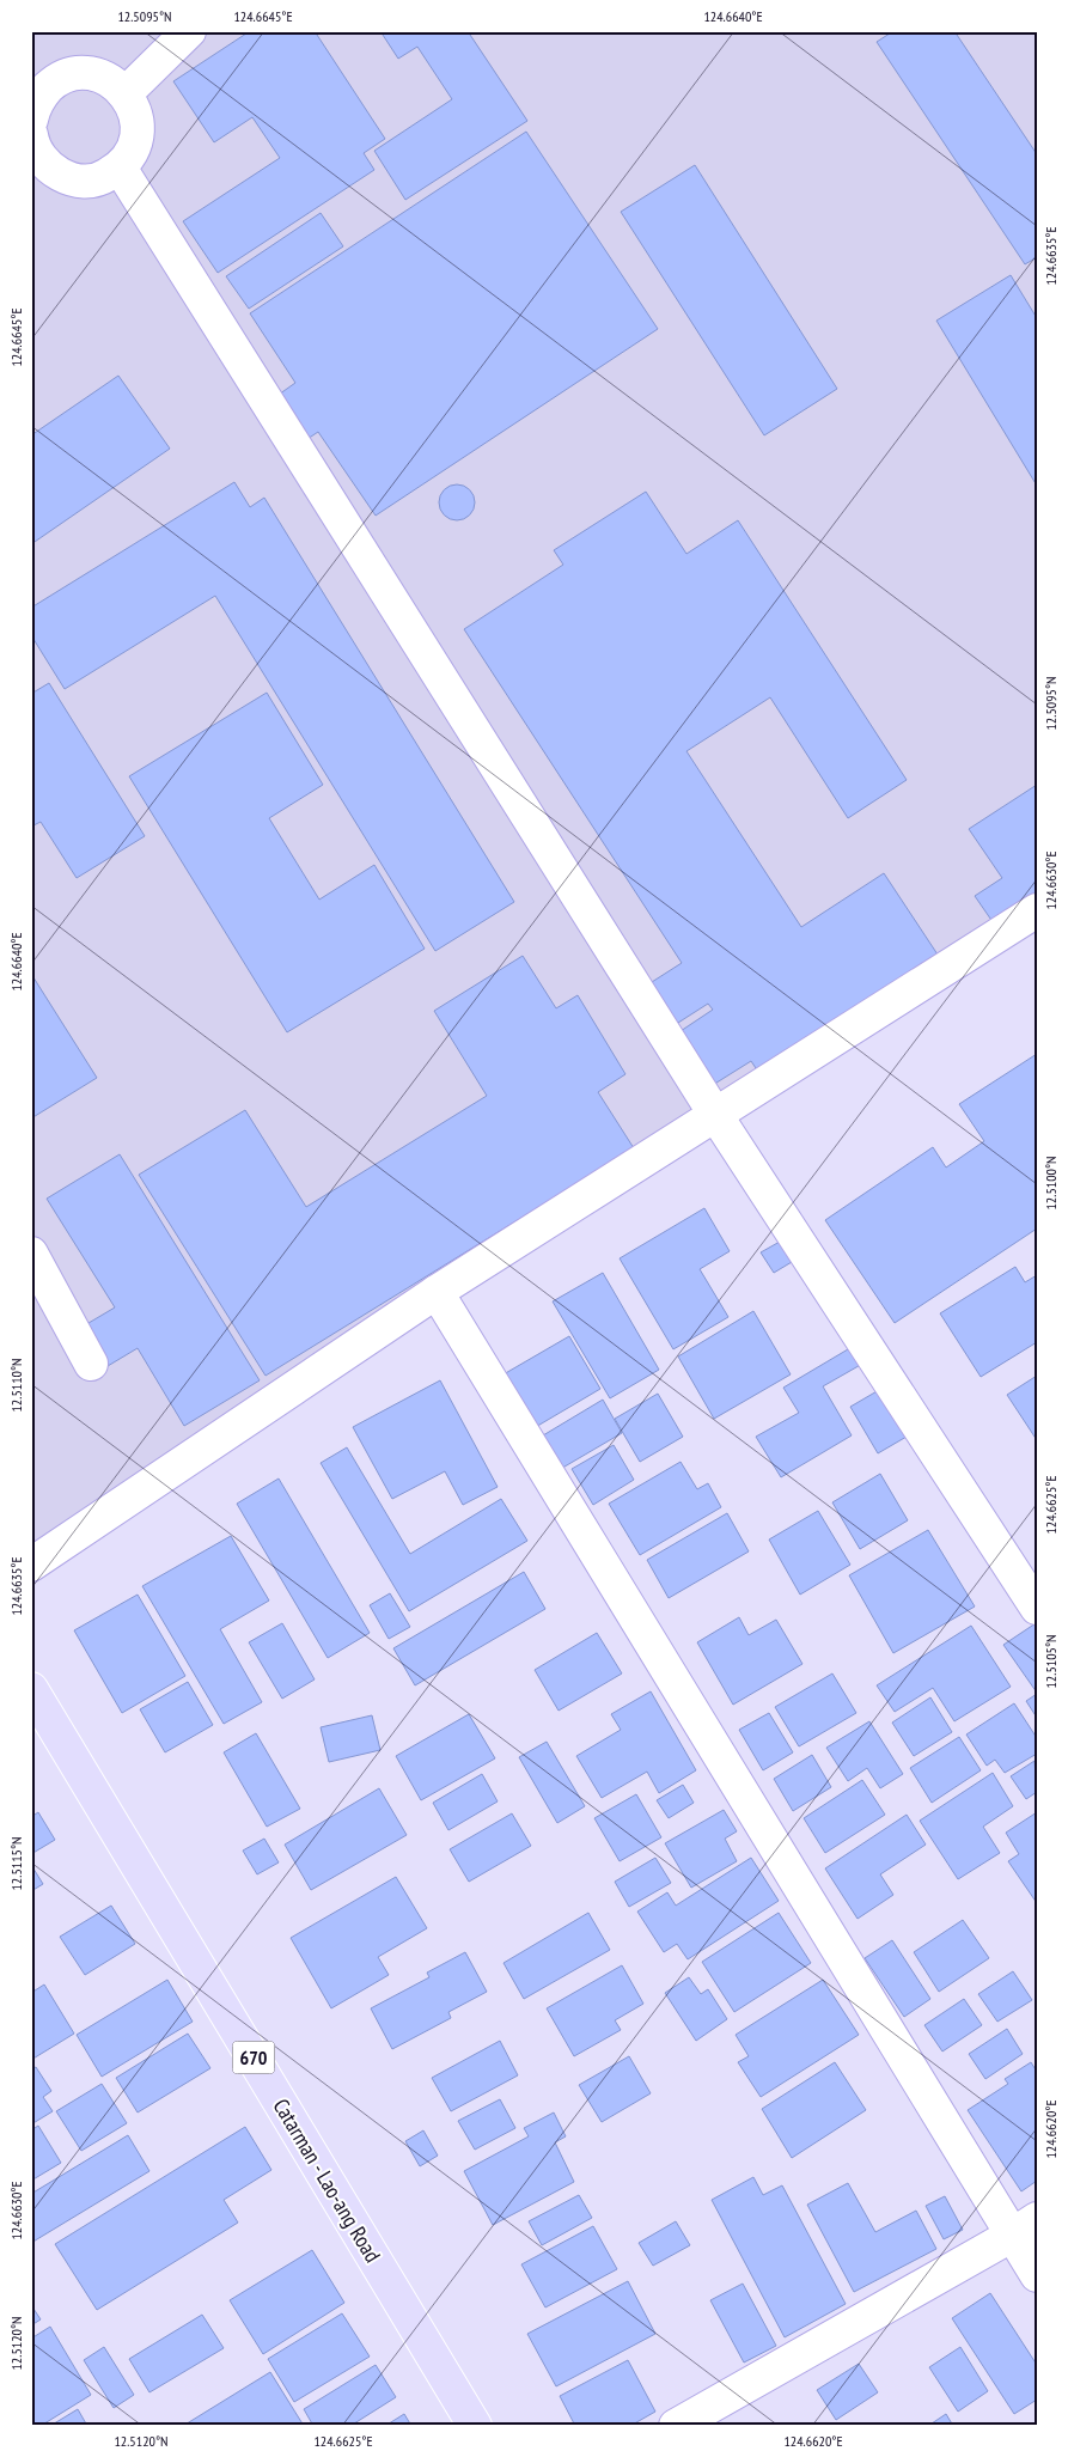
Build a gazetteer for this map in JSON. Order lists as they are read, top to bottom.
{
  "streets": {
    "main road": ["670", "Catarman - Lao-ang Road"]
  },
  "coordinates": [
    "12.5095°N",
    "124.6645°E",
    "124.6640°E",
    "124.6635°E",
    "124.6630°E",
    "12.5100°N",
    "12.5110°N",
    "124.6625°E",
    "12.5105°N",
    "12.5115°N",
    "124.6620°E",
    "12.5120°N"
  ]
}
